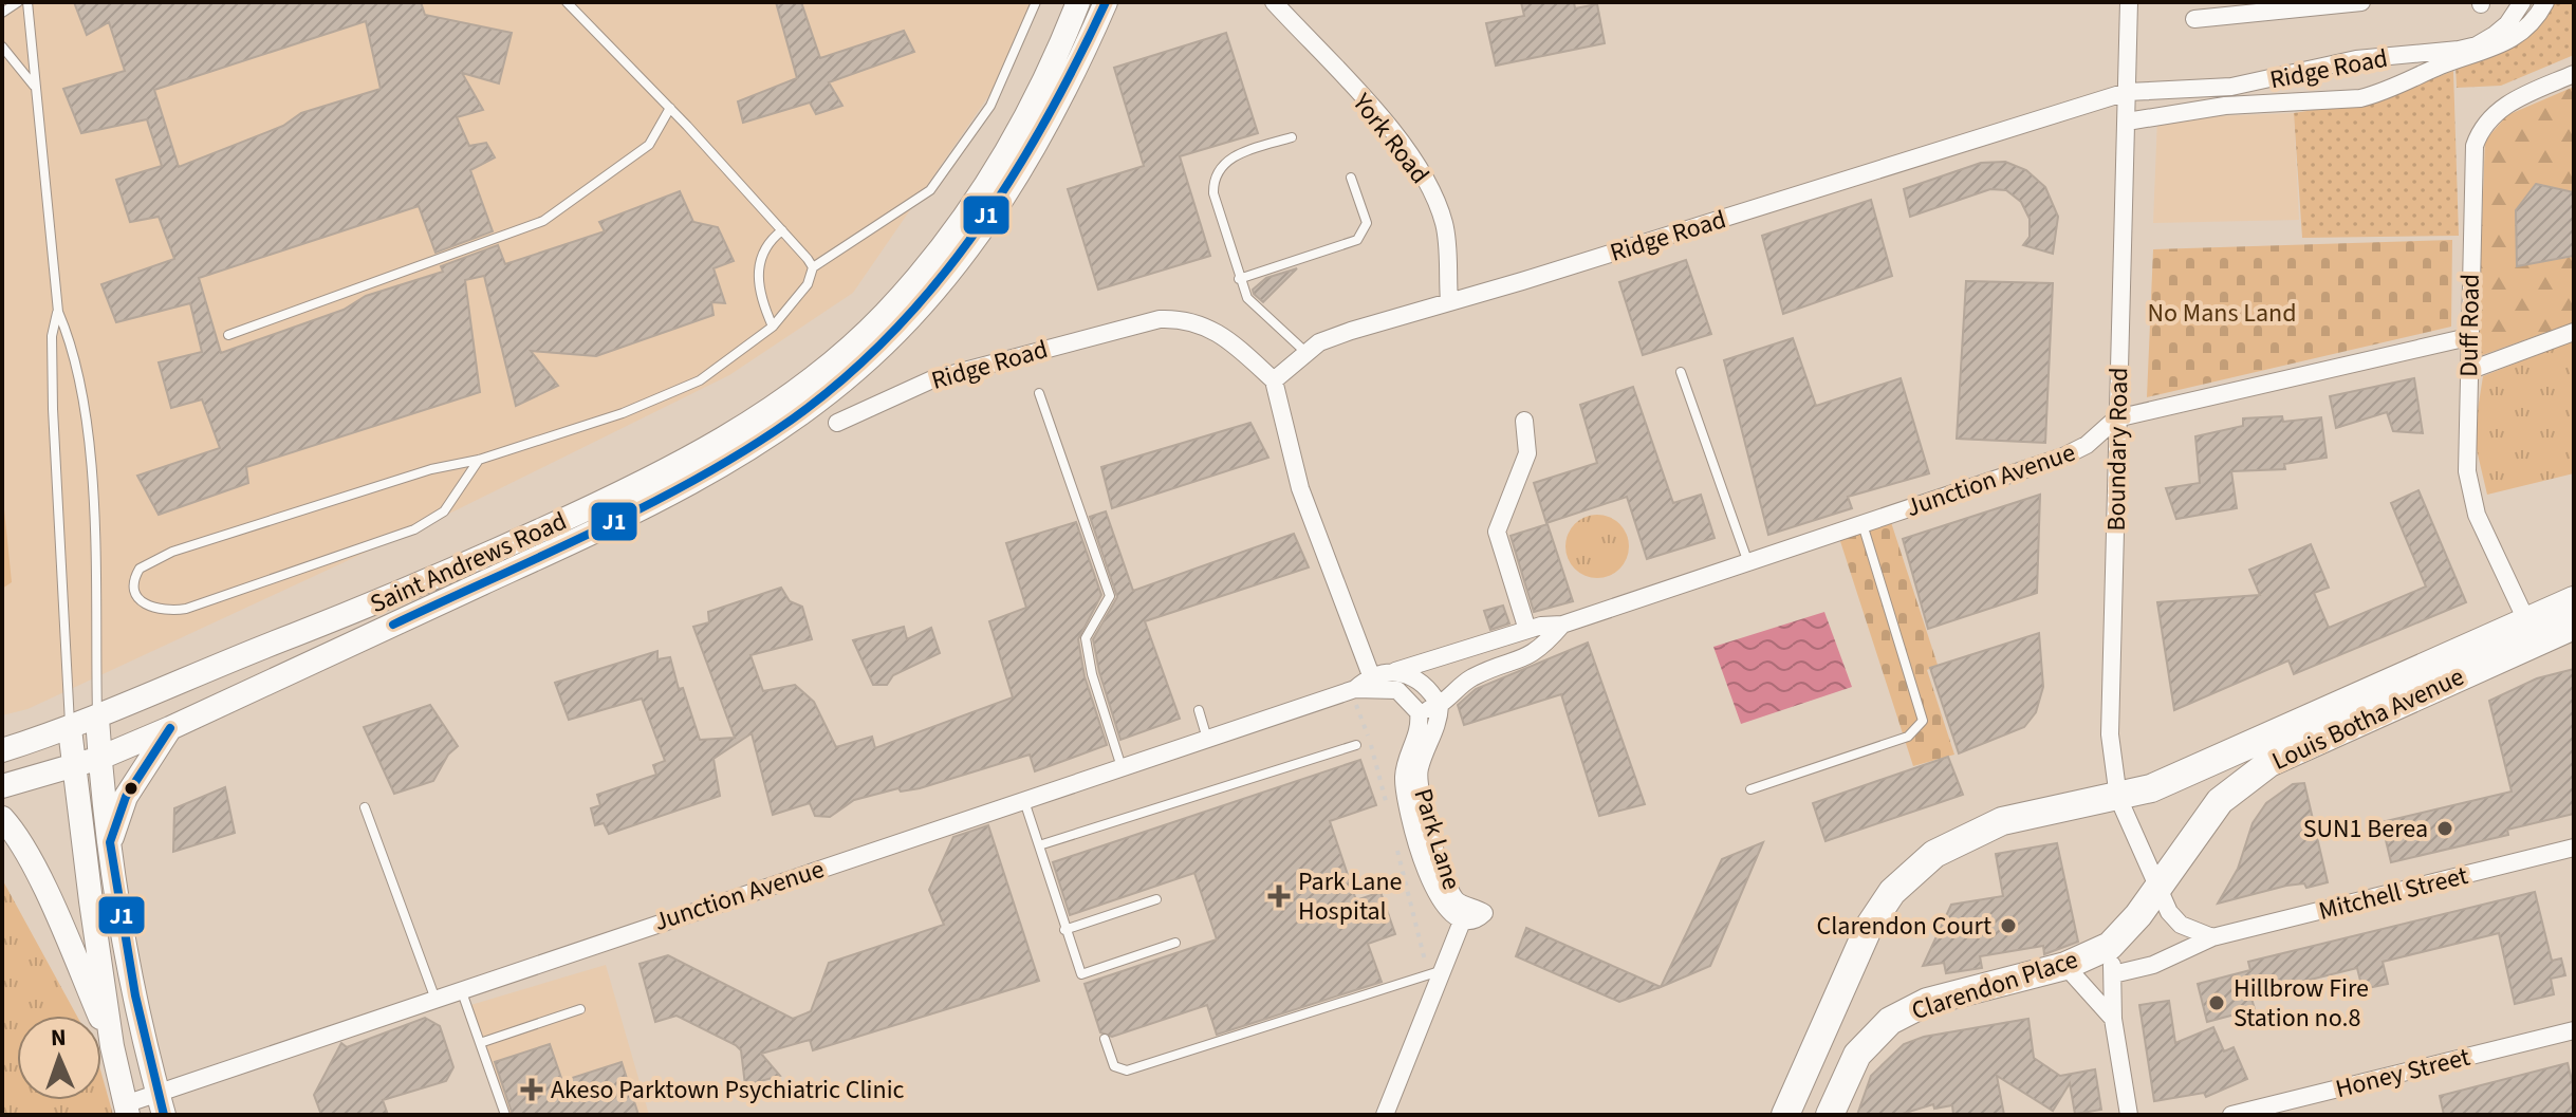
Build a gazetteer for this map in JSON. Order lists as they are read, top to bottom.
{
  "streets": {
    "main road": ["Saint Andrews Road", "Louis Botha Avenue", "Clarendon Place"],
    "street": [
      "Ridge Road",
      "York Road",
      "Duff Road",
      "Boundary Road",
      "Junction Avenue",
      "Park Lane",
      "Mitchell Street",
      "Honey Street"
    ]
  },
  "crossings": [
    ["Ridge Road", "York Road"],
    ["Ridge Road", "Boundary Road"],
    ["Duff Road", "Junction Avenue"],
    ["Duff Road", "Louis Botha Avenue"],
    ["Boundary Road", "Junction Avenue"],
    ["Boundary Road", "Louis Botha Avenue"],
    ["Junction Avenue", "Park Lane"],
    ["Louis Botha Avenue", "Clarendon Place"]
  ],
  "parks": ["No Mans Land"],
  "places": {
    "other": ["SUN1 Berea", "Clarendon Court", "Hillbrow Fire Station no.8"],
    "health": ["Park Lane Hospital", "Akeso Parktown Psychiatric Clinic"]
  },
  "lines": ["transit line J1"],
  "north": "top"
}
